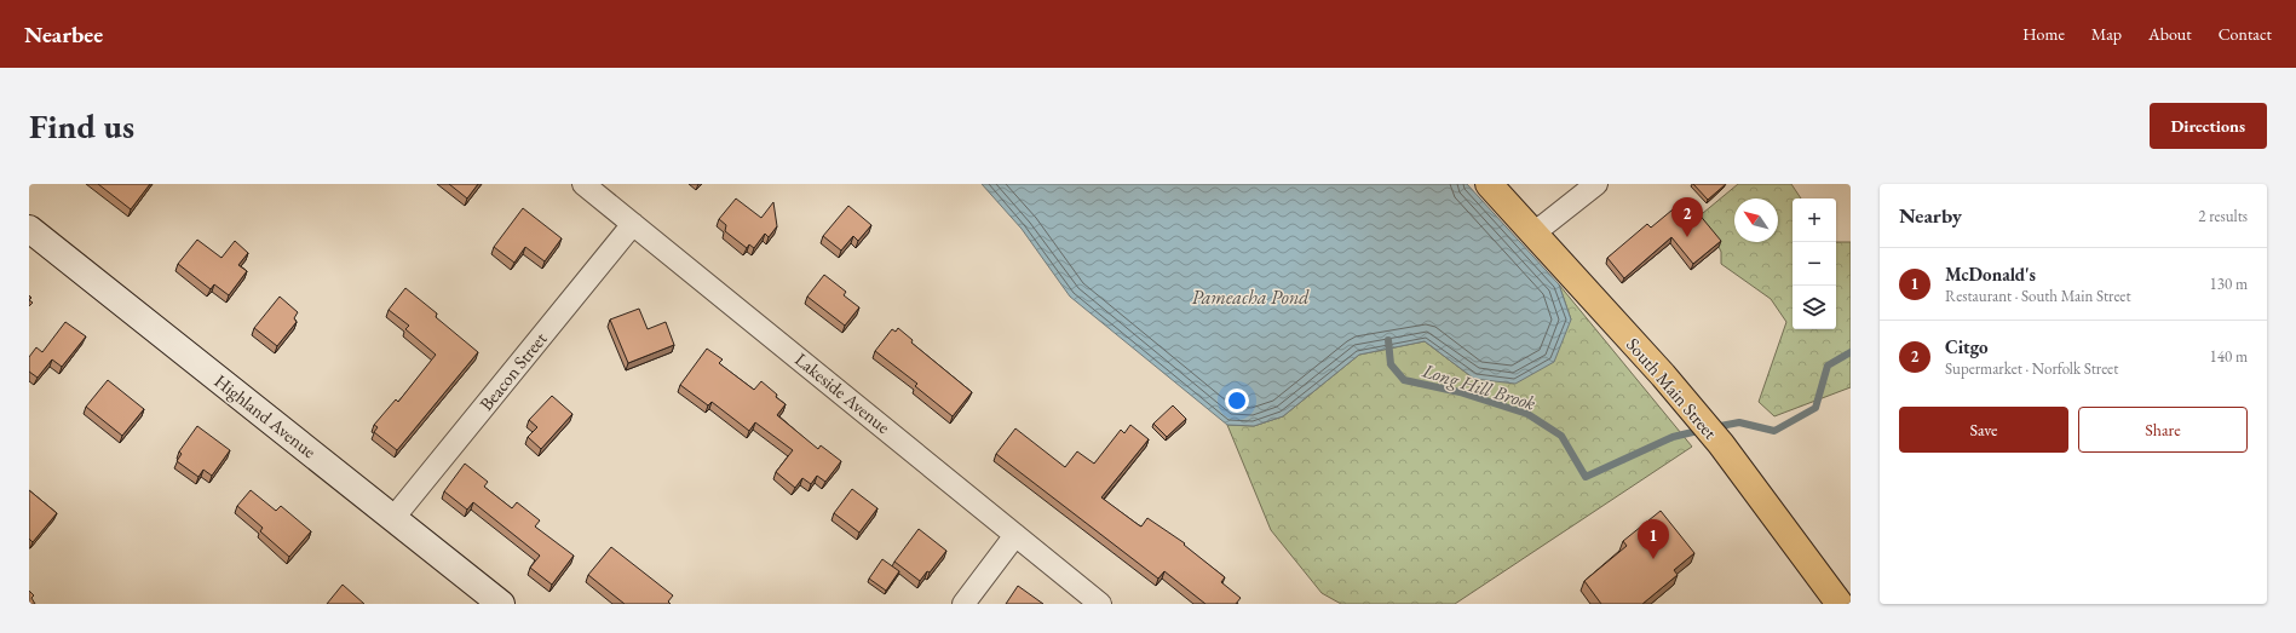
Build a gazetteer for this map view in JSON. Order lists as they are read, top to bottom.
{
  "streets": {
    "main road": ["South Main Street"],
    "street": ["Beacon Street", "Lakeside Avenue", "Highland Avenue"]
  },
  "crossings": [
    ["Beacon Street", "Lakeside Avenue"],
    ["Beacon Street", "Highland Avenue"]
  ],
  "water": ["Pameacha Pond", "Long Hill Brook"],
  "north": "top left",
  "page": {
    "header": "Nearbee",
    "nav": [
      "Home",
      "Map",
      "About",
      "Contact"
    ],
    "buttons": [
      "Directions",
      ["Save", "Share"]
    ],
    "title": "Find us",
    "heading": ["Nearby", "2 results"],
    "pins": ["2", "1"],
    "map_buttons": ["+", "−"],
    "list": [
      {
        "mark": "1",
        "name": "McDonald's",
        "note": "Restaurant · South Main Street",
        "value": "130 m"
      },
      {
        "mark": "2",
        "name": "Citgo",
        "note": "Supermarket · Norfolk Street",
        "value": "140 m"
      }
    ]
  }
}
